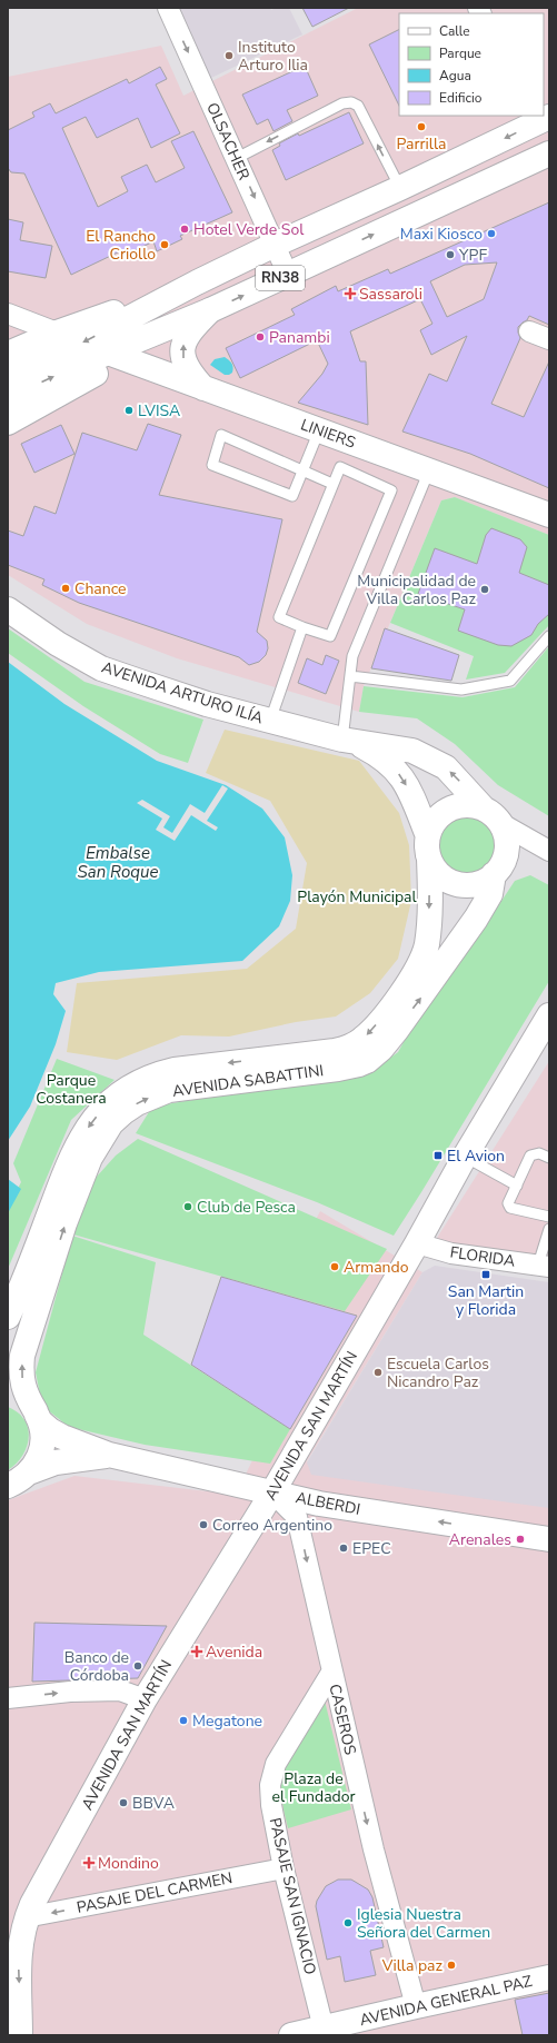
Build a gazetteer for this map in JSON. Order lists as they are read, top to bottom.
{
  "streets": {
    "main road": [
      "RN38",
      "LINIERS",
      "AVENIDA ARTURO ILÍA",
      "AVENIDA SABATTINI",
      "AVENIDA SAN MARTÍN",
      "ALBERDI",
      "AVENIDA GENERAL PAZ"
    ],
    "street": [
      "OLSACHER",
      "FLORIDA",
      "CASEROS",
      "PASAJE DEL CARMEN",
      "PASAJE SAN IGNACIO"
    ]
  },
  "crossings": [
    ["OLSACHER", "RN38"],
    ["RN38", "LINIERS"],
    ["AVENIDA ARTURO ILÍA", "AVENIDA SABATTINI"],
    ["AVENIDA SABATTINI", "ALBERDI"],
    ["FLORIDA", "AVENIDA SAN MARTÍN"],
    ["AVENIDA SAN MARTÍN", "ALBERDI"],
    ["AVENIDA SAN MARTÍN", "CASEROS"],
    ["AVENIDA SAN MARTÍN", "PASAJE DEL CARMEN"],
    ["ALBERDI", "CASEROS"],
    ["CASEROS", "PASAJE SAN IGNACIO"],
    ["CASEROS", "AVENIDA GENERAL PAZ"],
    ["PASAJE DEL CARMEN", "PASAJE SAN IGNACIO"],
    ["PASAJE SAN IGNACIO", "AVENIDA GENERAL PAZ"]
  ],
  "one_way": [
    "OLSACHER",
    "ALBERDI",
    "CASEROS",
    "PASAJE DEL CARMEN"
  ],
  "water": ["Embalse San Roque"],
  "parks": ["Playón Municipal", "Parque Costanera", "Plaza de el Fundador"],
  "places": {
    "other": [
      "Instituto Arturo Ilia",
      "Parrilla",
      "Hotel Verde Sol",
      "Maxi Kiosco",
      "El Rancho Criollo",
      "YPF",
      "Panambi",
      "LVISA",
      "Chance",
      "Municipalidad de Villa Carlos Paz",
      "Club de Pesca",
      "Armando",
      "Escuela Carlos Nicandro Paz",
      "Correo Argentino",
      "Arenales",
      "EPEC",
      "Banco de Córdoba",
      "Megatone",
      "BBVA",
      "Iglesia Nuestra Señora del Carmen",
      "Villa paz"
    ],
    "health": ["Sassaroli", "Avenida", "Mondino"],
    "transit": ["El Avion", "San Martin y Florida"]
  },
  "legend": [
    "Calle",
    "Parque",
    "Agua",
    "Edificio"
  ]
}
